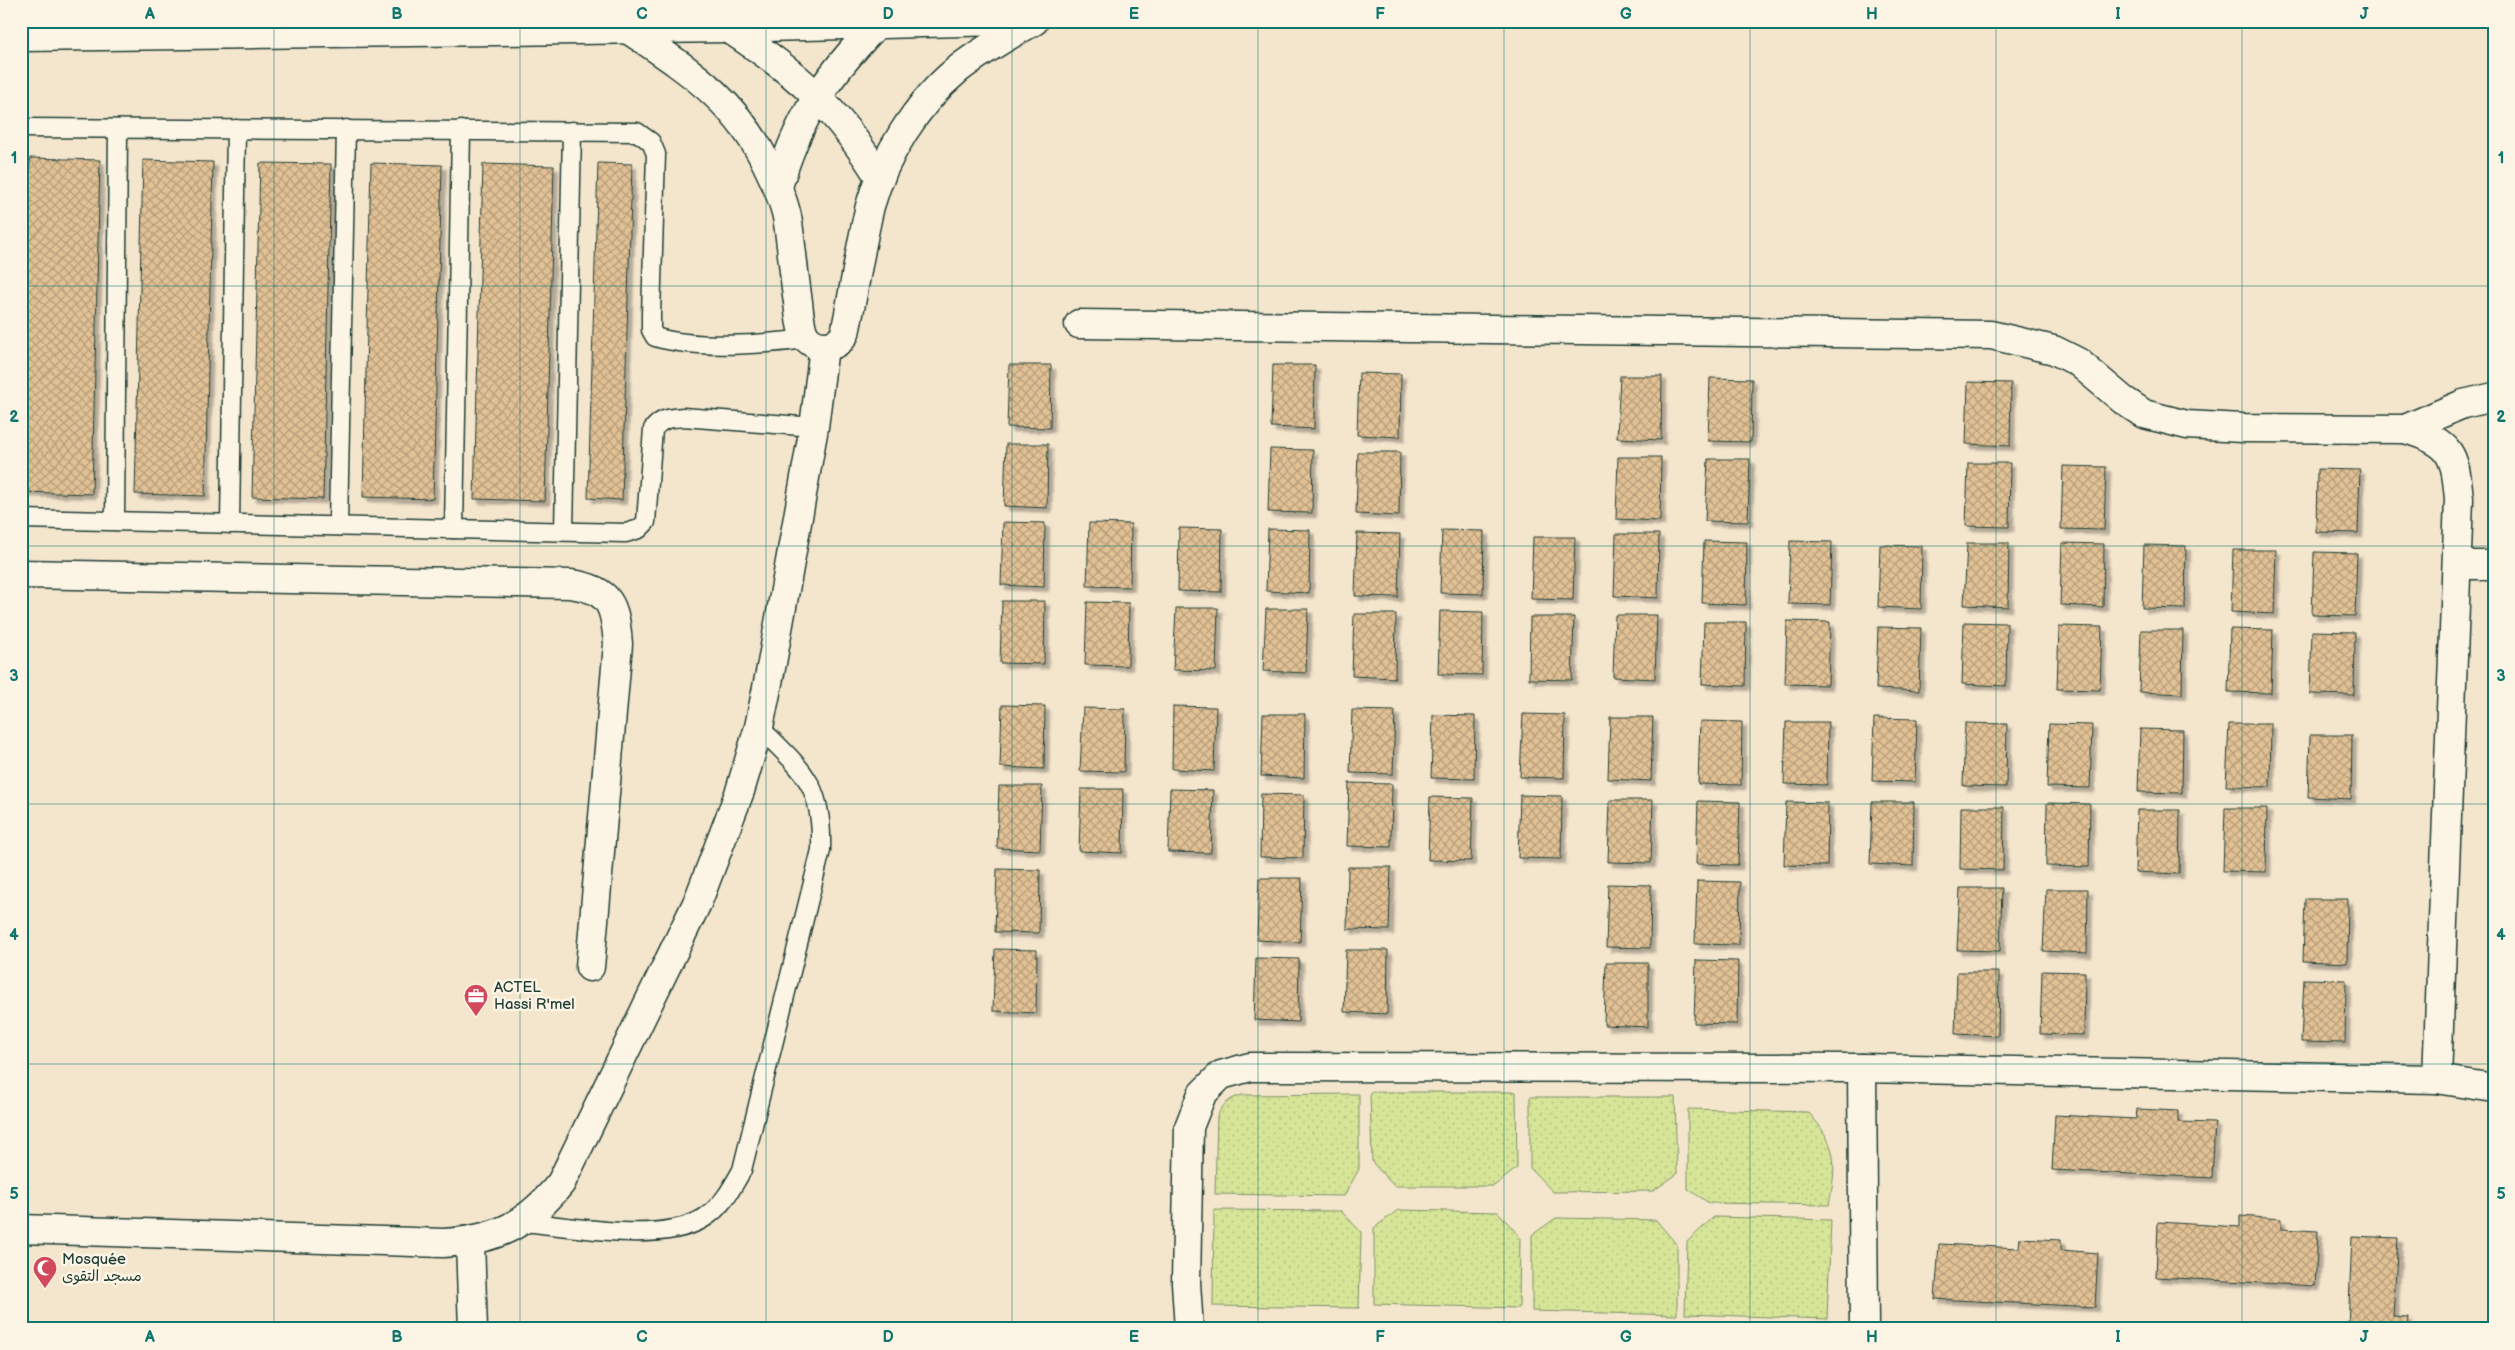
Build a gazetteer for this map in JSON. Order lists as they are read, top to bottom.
{
  "places": {
    "office": ["ACTEL Hassi R'mel"],
    "mosque": ["Mosquée مسجد التقوى"]
  },
  "grid": {
    "columns": [
      "A",
      "B",
      "C",
      "D",
      "E",
      "F",
      "G",
      "H",
      "I",
      "J"
    ],
    "rows": [
      "1",
      "2",
      "3",
      "4",
      "5"
    ]
  }
}
